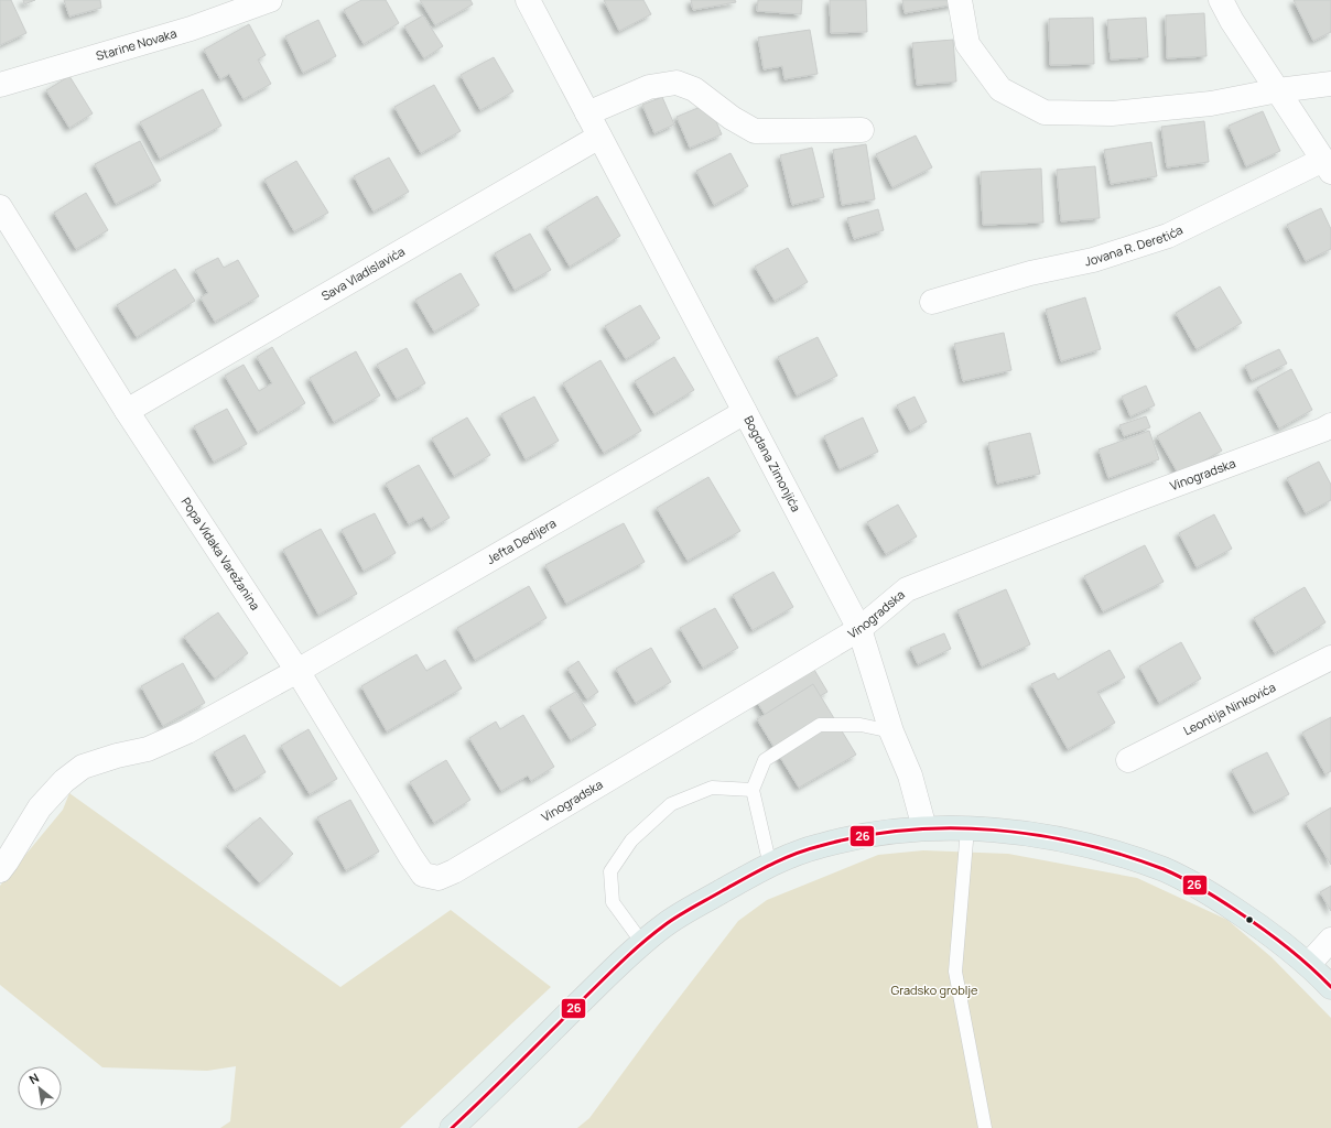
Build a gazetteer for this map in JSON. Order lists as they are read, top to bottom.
{
  "streets": {
    "street": [
      "Starine Novaka",
      "Jovana R. Deretića",
      "Sava Vladislavića",
      "Bogdana Zimonjića",
      "Vinogradska",
      "Jefta Dedijera",
      "Popa Vidaka Varežanina",
      "Leontija Ninkovića"
    ]
  },
  "crossings": [
    ["Sava Vladislavića", "Bogdana Zimonjića"],
    ["Sava Vladislavića", "Popa Vidaka Varežanina"],
    ["Bogdana Zimonjića", "Vinogradska"],
    ["Bogdana Zimonjića", "Jefta Dedijera"],
    ["Vinogradska", "Popa Vidaka Varežanina"],
    ["Jefta Dedijera", "Popa Vidaka Varežanina"]
  ],
  "parks": ["Gradsko groblje"],
  "lines": ["transit line 26"],
  "north": "top left"
}
